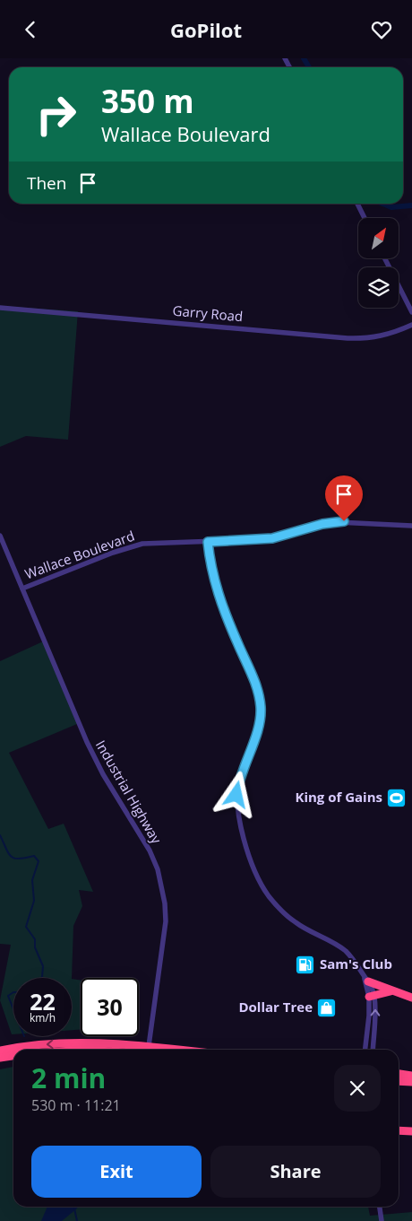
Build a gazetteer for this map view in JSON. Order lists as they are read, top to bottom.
{
  "streets": {
    "street": ["Garry Road", "Wallace Boulevard", "Industrial Highway"]
  },
  "crossings": [
    ["Wallace Boulevard", "Industrial Highway"]
  ],
  "places": {
    "sports": ["King of Gains"],
    "fuel station": ["Sam's Club"],
    "shop": ["Dollar Tree"]
  },
  "north": "top right",
  "page": {
    "header": "GoPilot",
    "turn": ["350 m", "Wallace Boulevard"],
    "then": "Then",
    "speed": "22 km/h",
    "limit": "30",
    "heading": ["2 min", "530 m · 11:21"],
    "buttons": ["Exit", "Share"]
  }
}
